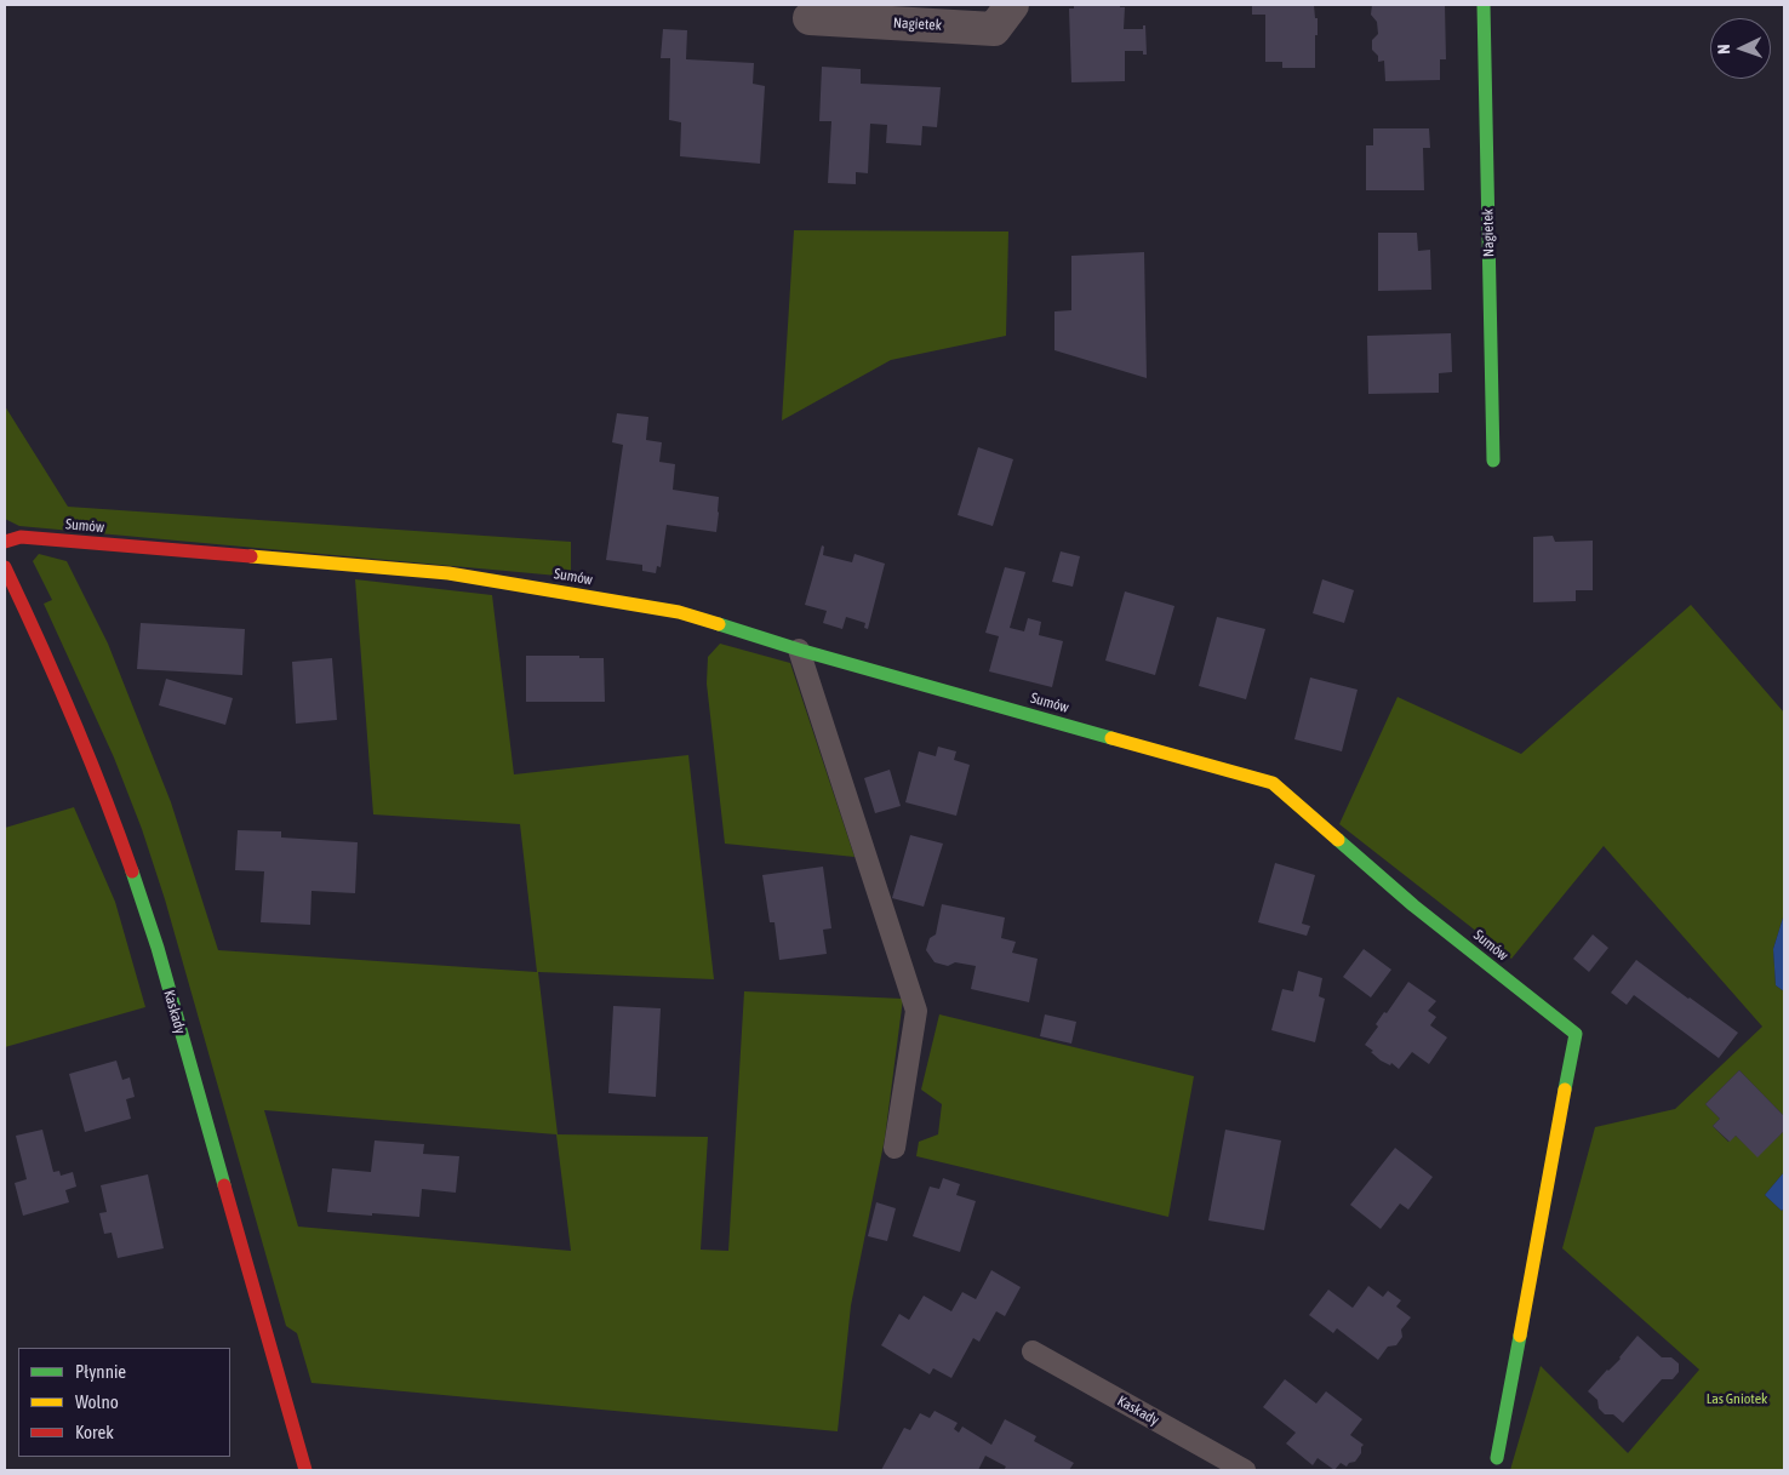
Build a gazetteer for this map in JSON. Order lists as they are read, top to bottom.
{
  "streets": {
    "street": ["Nagietek", "Sumów", "Kaskady"]
  },
  "parks": ["Las Gniotek"],
  "legend": ["Płynnie", "Wolno", "Korek"],
  "north": "left"
}
